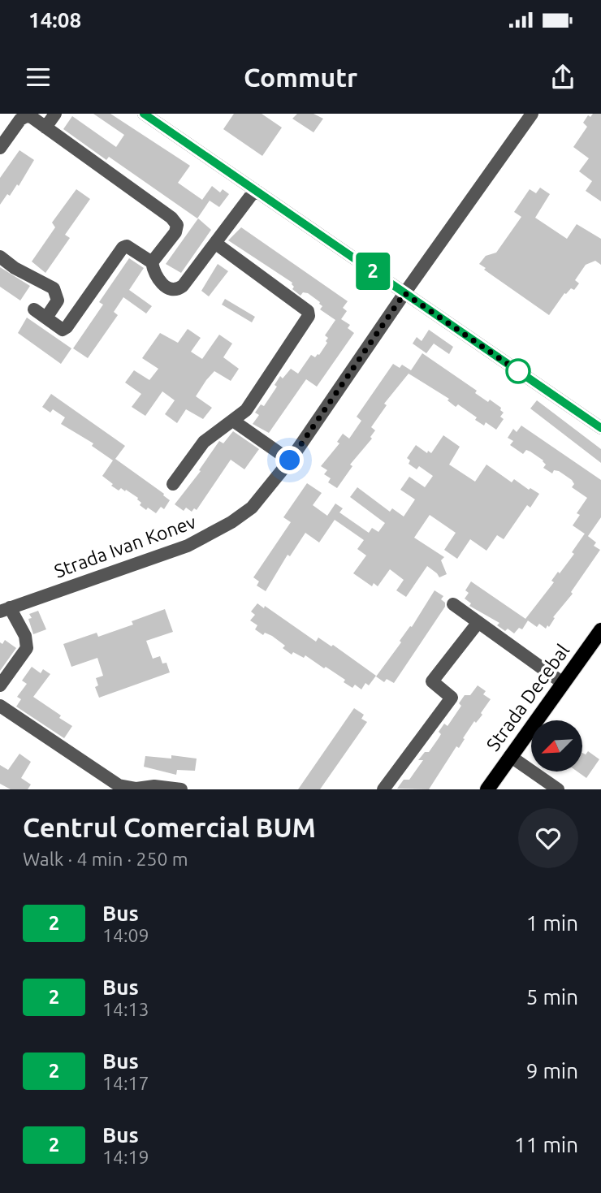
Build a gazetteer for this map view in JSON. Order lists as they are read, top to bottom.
{
  "streets": {
    "main road": ["Strada Decebal"],
    "street": ["Strada Ivan Konev"]
  },
  "lines": ["bus line 2"],
  "north": "bottom left",
  "page": {
    "status": "14:08",
    "header": "Commutr",
    "on_map": "2",
    "heading": ["Centrul Comercial BUM", "Walk · 4 min · 250 m"],
    "list": [
      {
        "mark": "2",
        "name": "Bus",
        "note": "14:09",
        "value": "1 min"
      },
      {
        "mark": "2",
        "name": "Bus",
        "note": "14:13",
        "value": "5 min"
      },
      {
        "mark": "2",
        "name": "Bus",
        "note": "14:17",
        "value": "9 min"
      },
      {
        "mark": "2",
        "name": "Bus",
        "note": "14:19",
        "value": "11 min"
      }
    ]
  }
}
